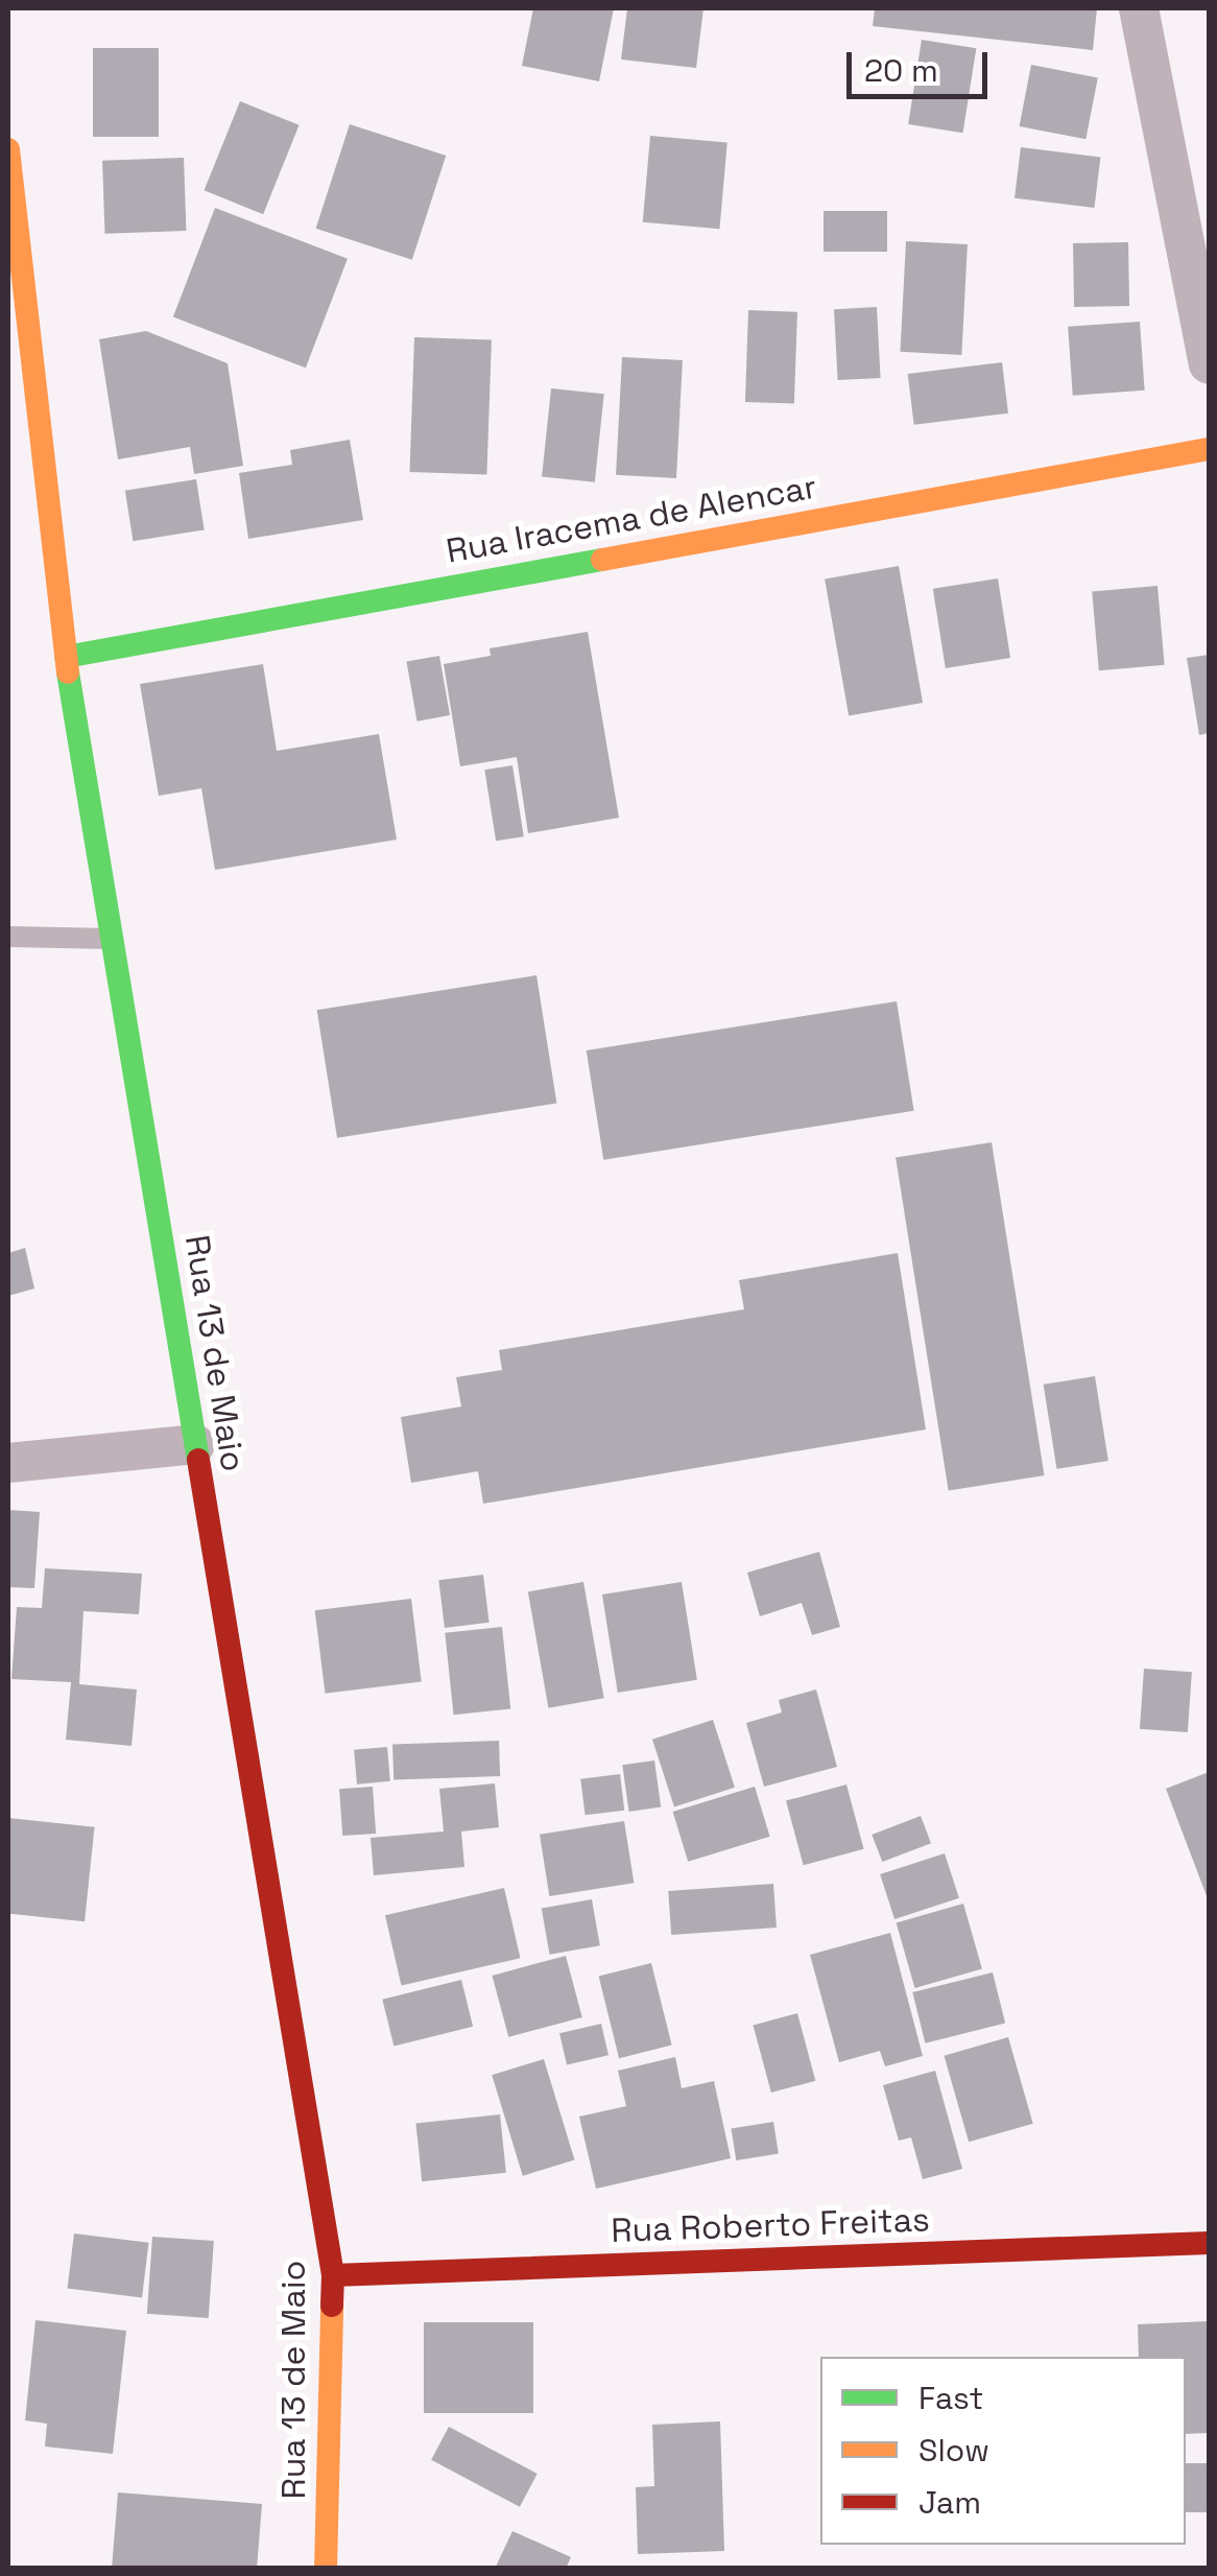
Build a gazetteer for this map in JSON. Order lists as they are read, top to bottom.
{
  "streets": {
    "main road": ["Rua Iracema de Alencar", "Rua 13 de Maio", "Rua Roberto Freitas"]
  },
  "crossings": [
    ["Rua Iracema de Alencar", "Rua 13 de Maio"],
    ["Rua 13 de Maio", "Rua Roberto Freitas"]
  ],
  "legend": ["Fast", "Slow", "Jam"],
  "scale_bar": "20 m"
}
